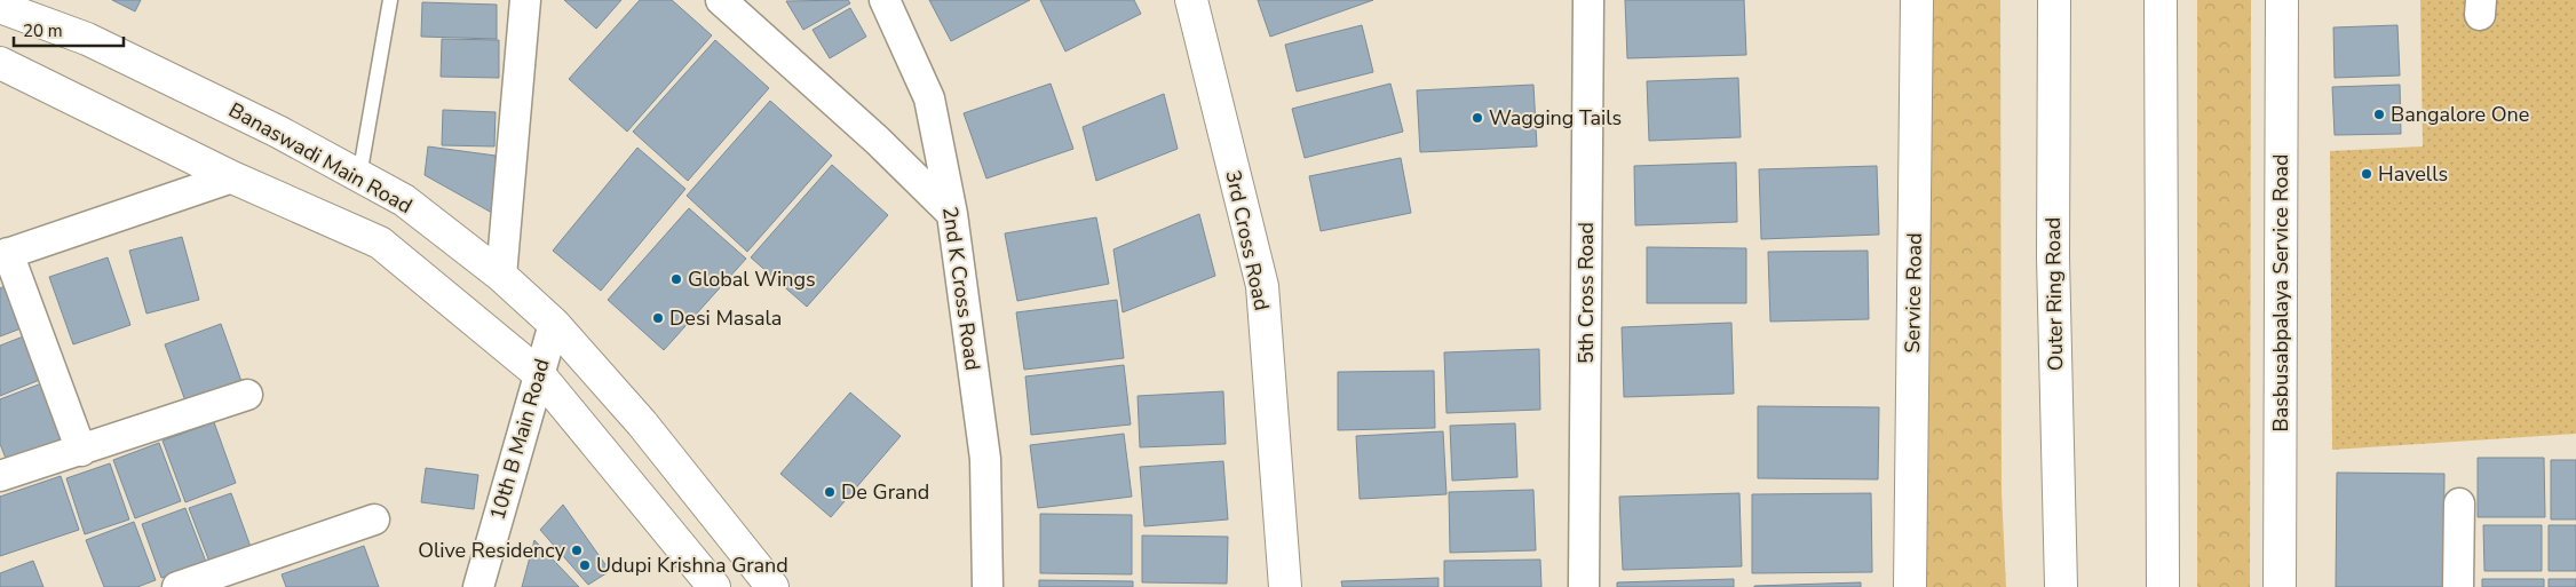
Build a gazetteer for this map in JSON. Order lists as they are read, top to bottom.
{
  "streets": {
    "main road": [
      "Banaswadi Main Road",
      "3rd Cross Road",
      "Service Road",
      "Basbusabpalaya Service Road",
      "Outer Ring Road"
    ],
    "street": ["2nd K Cross Road", "5th Cross Road", "10th B Main Road"]
  },
  "crossings": [
    ["Banaswadi Main Road", "10th B Main Road"]
  ],
  "places": [
    "Bangalore One",
    "Wagging Tails",
    "Havells",
    "Global Wings",
    "Desi Masala",
    "De Grand",
    "Olive Residency",
    "Udupi Krishna Grand"
  ],
  "scale_bar": "20 m"
}
